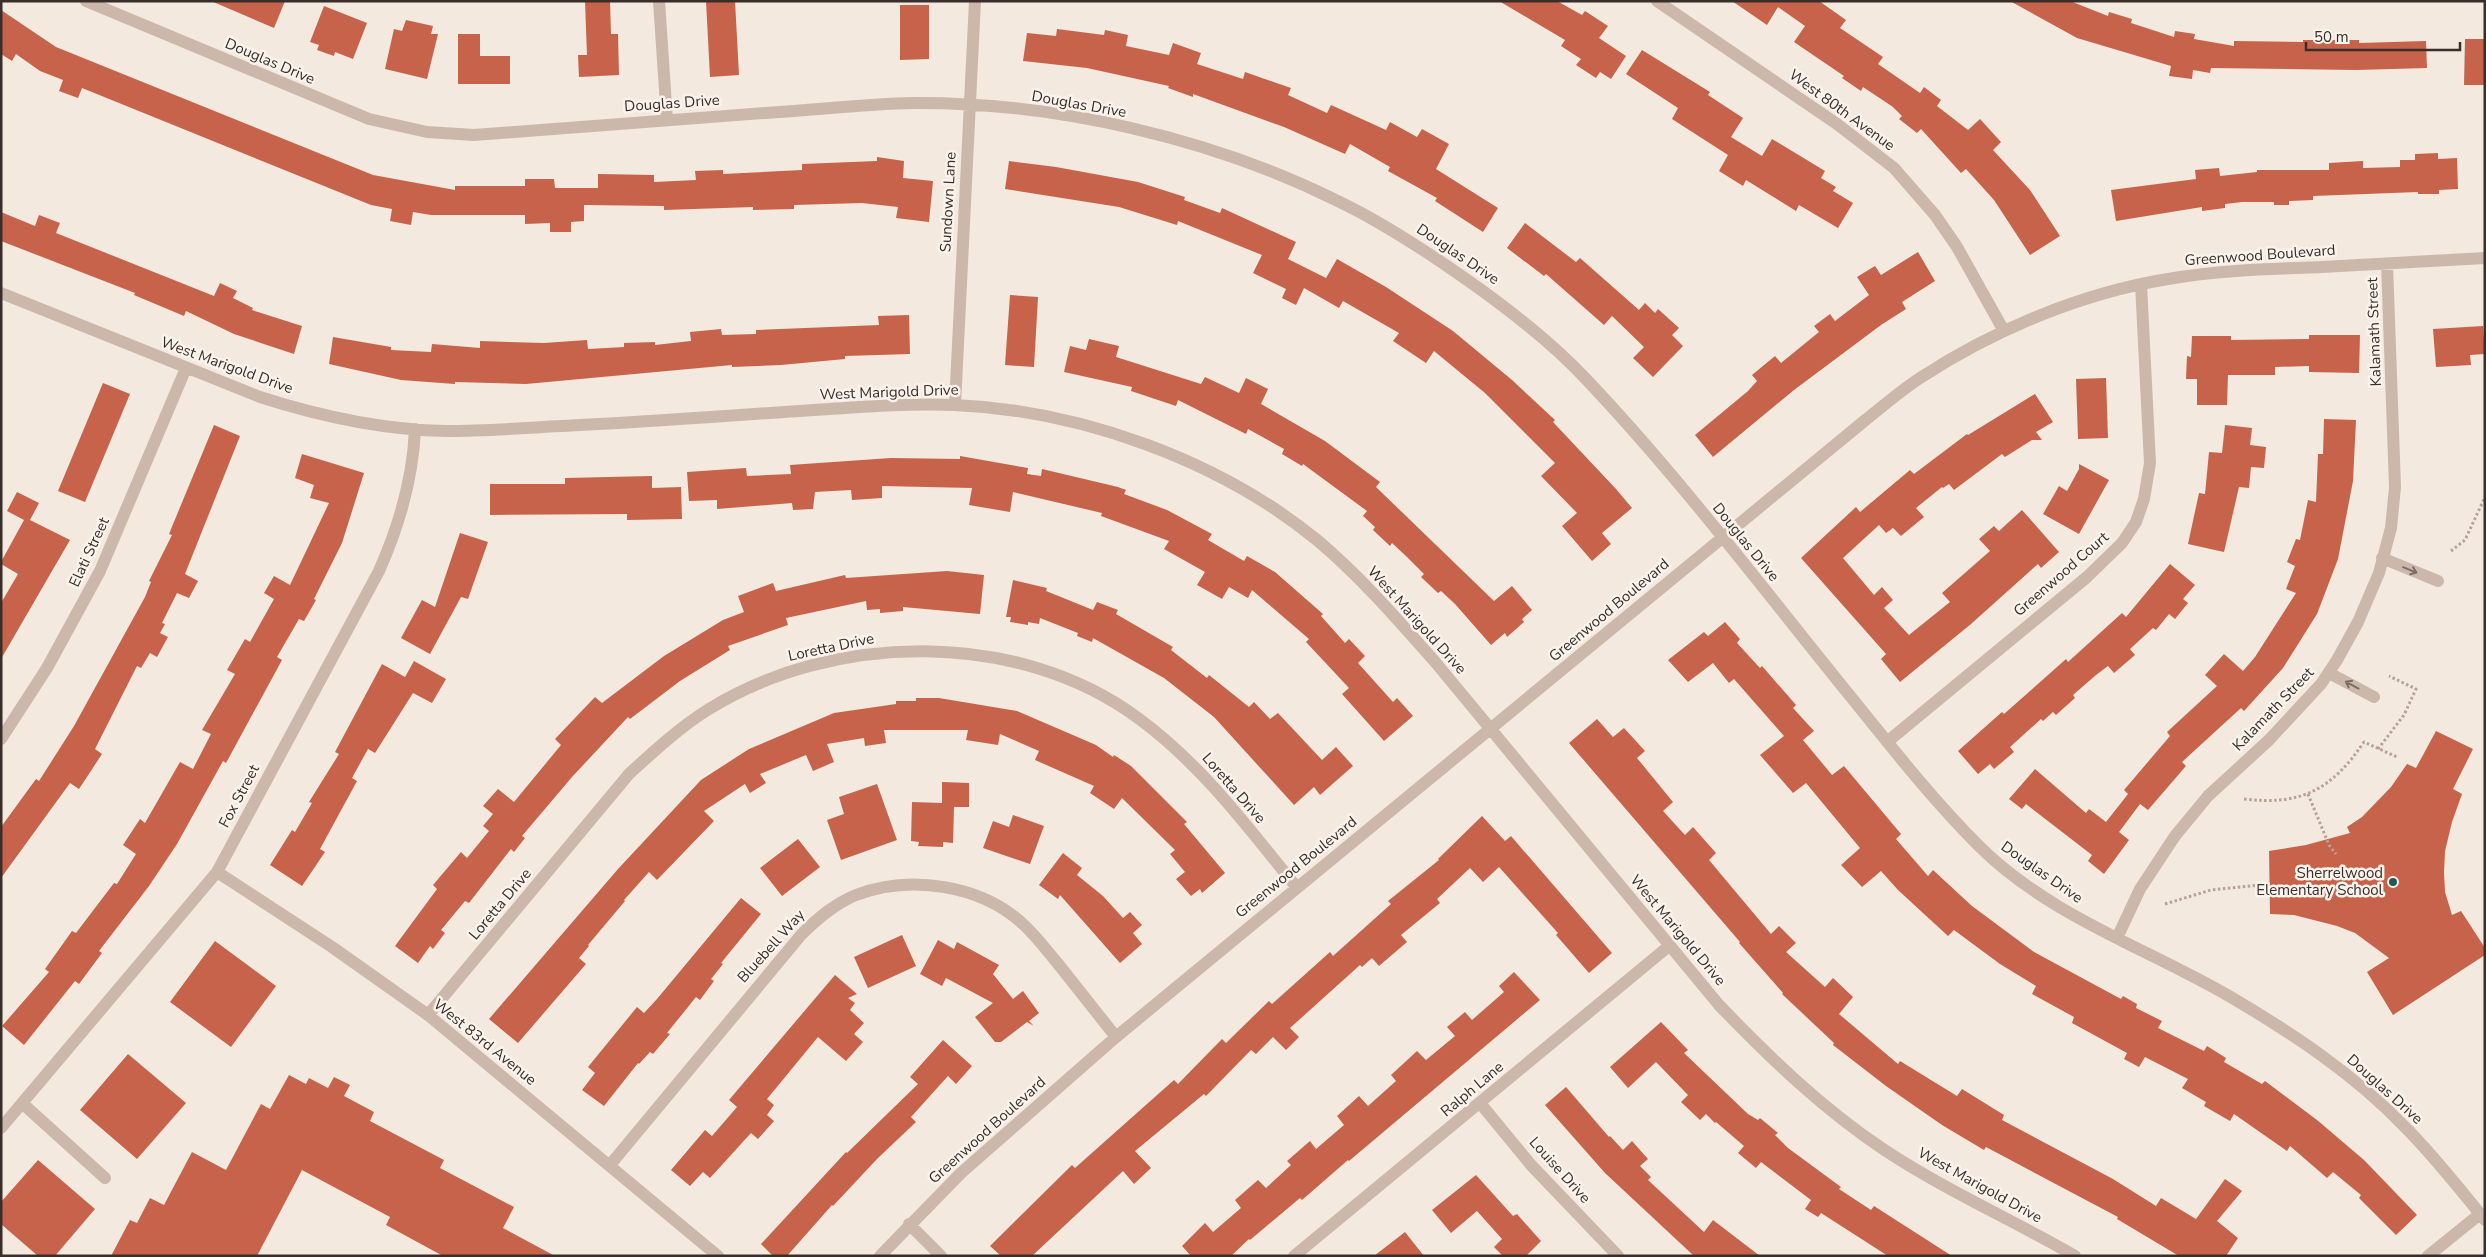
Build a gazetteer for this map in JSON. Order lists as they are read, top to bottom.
{
  "streets": {
    "street": [
      "Douglas Drive",
      "West 80th Avenue",
      "Sundown Lane",
      "Greenwood Boulevard",
      "Kalamath Street",
      "West Marigold Drive",
      "Elati Street",
      "Greenwood Court",
      "Loretta Drive",
      "Fox Street",
      "Bluebell Way",
      "West 83rd Avenue",
      "Ralph Lane",
      "Louise Drive"
    ]
  },
  "crossings": [
    ["Douglas Drive", "Sundown Lane"],
    ["Douglas Drive", "Greenwood Boulevard"],
    ["Douglas Drive", "Kalamath Street"],
    ["Douglas Drive", "Greenwood Court"],
    ["West 80th Avenue", "Greenwood Boulevard"],
    ["Sundown Lane", "West Marigold Drive"],
    ["Greenwood Boulevard", "Kalamath Street"],
    ["Greenwood Boulevard", "West Marigold Drive"],
    ["Greenwood Boulevard", "Greenwood Court"],
    ["Greenwood Boulevard", "Loretta Drive"],
    ["Greenwood Boulevard", "Bluebell Way"],
    ["West Marigold Drive", "Elati Street"],
    ["West Marigold Drive", "Fox Street"],
    ["West Marigold Drive", "Ralph Lane"],
    ["Loretta Drive", "West 83rd Avenue"],
    ["Fox Street", "West 83rd Avenue"],
    ["Bluebell Way", "West 83rd Avenue"],
    ["Ralph Lane", "Louise Drive"]
  ],
  "places": ["Sherrelwood Elementary School"],
  "scale_bar": "50 m"
}
